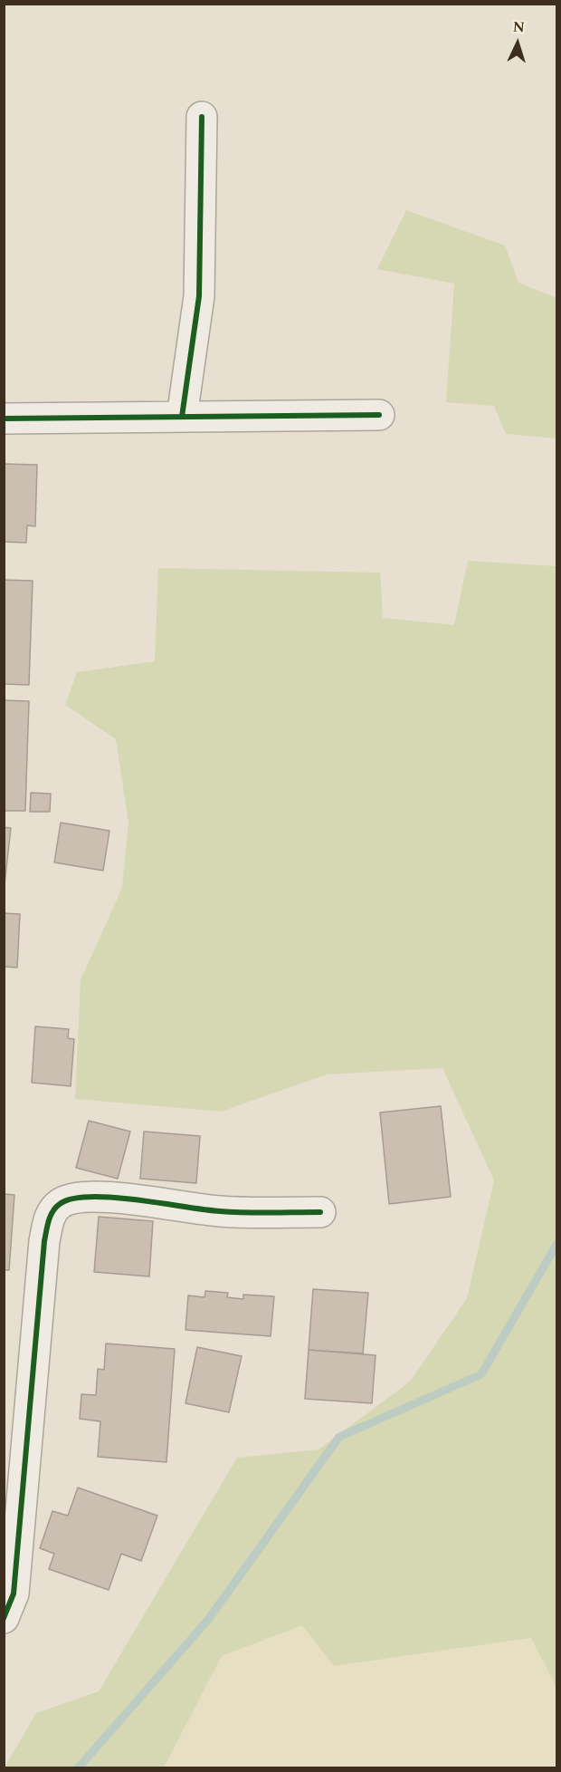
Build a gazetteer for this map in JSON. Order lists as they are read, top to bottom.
{
  "north": "top"
}
